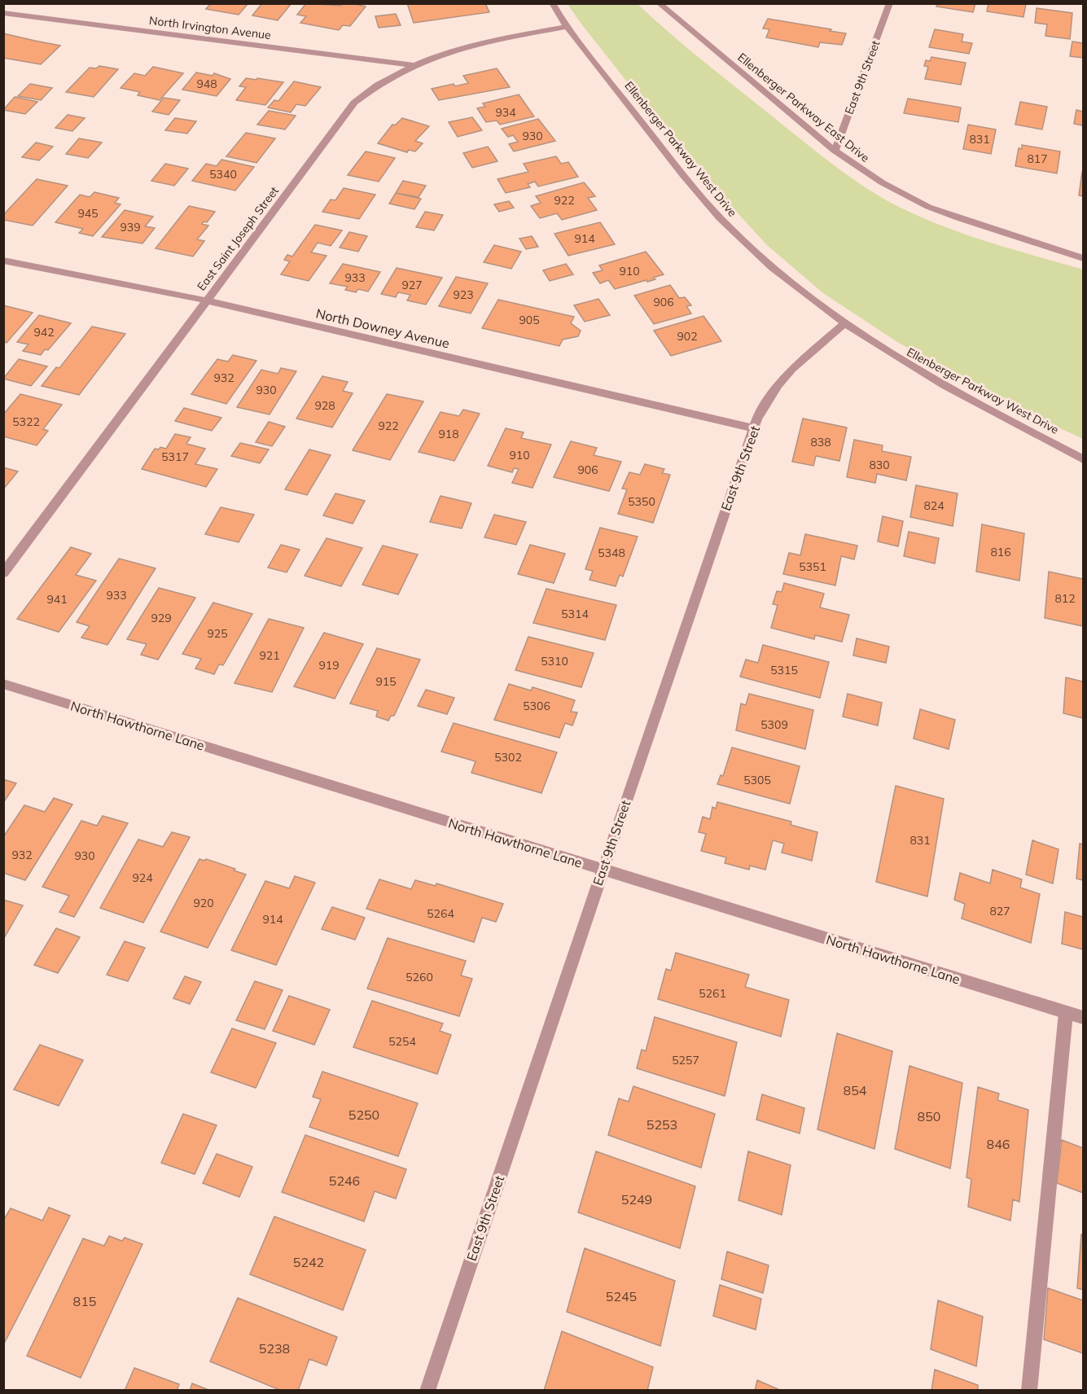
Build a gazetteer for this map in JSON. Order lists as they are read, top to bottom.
{
  "streets": {
    "street": [
      "North Irvington Avenue",
      "East 9th Street",
      "Ellenberger Parkway East Drive",
      "Ellenberger Parkway West Drive",
      "East Saint Joseph Street",
      "North Downey Avenue",
      "North Hawthorne Lane"
    ]
  },
  "crossings": [
    ["North Irvington Avenue", "East Saint Joseph Street"],
    ["East 9th Street", "Ellenberger Parkway East Drive"],
    ["East 9th Street", "Ellenberger Parkway West Drive"],
    ["East 9th Street", "North Downey Avenue"],
    ["East 9th Street", "North Hawthorne Lane"],
    ["Ellenberger Parkway West Drive", "East Saint Joseph Street"],
    ["East Saint Joseph Street", "North Downey Avenue"]
  ],
  "house_numbers": [
    "948",
    "934",
    "930",
    "831",
    "817",
    "5340",
    "922",
    "945",
    "939",
    "914",
    "910",
    "933",
    "927",
    "923",
    "906",
    "905",
    "942",
    "902",
    "932",
    "930",
    "928",
    "5322",
    "922",
    "918",
    "838",
    "910",
    "5317",
    "830",
    "906",
    "5350",
    "824",
    "816",
    "5348",
    "5351",
    "933",
    "812",
    "941",
    "5314",
    "929",
    "925",
    "921",
    "5310",
    "919",
    "5315",
    "915",
    "5306",
    "5309",
    "5302",
    "5305",
    "831",
    "932",
    "930",
    "924",
    "920",
    "827",
    "5264",
    "914",
    "5260",
    "5261",
    "5254",
    "5257",
    "854",
    "5250",
    "850",
    "5253",
    "846",
    "5246",
    "5249",
    "5242",
    "5245",
    "815",
    "5238"
  ]
}
